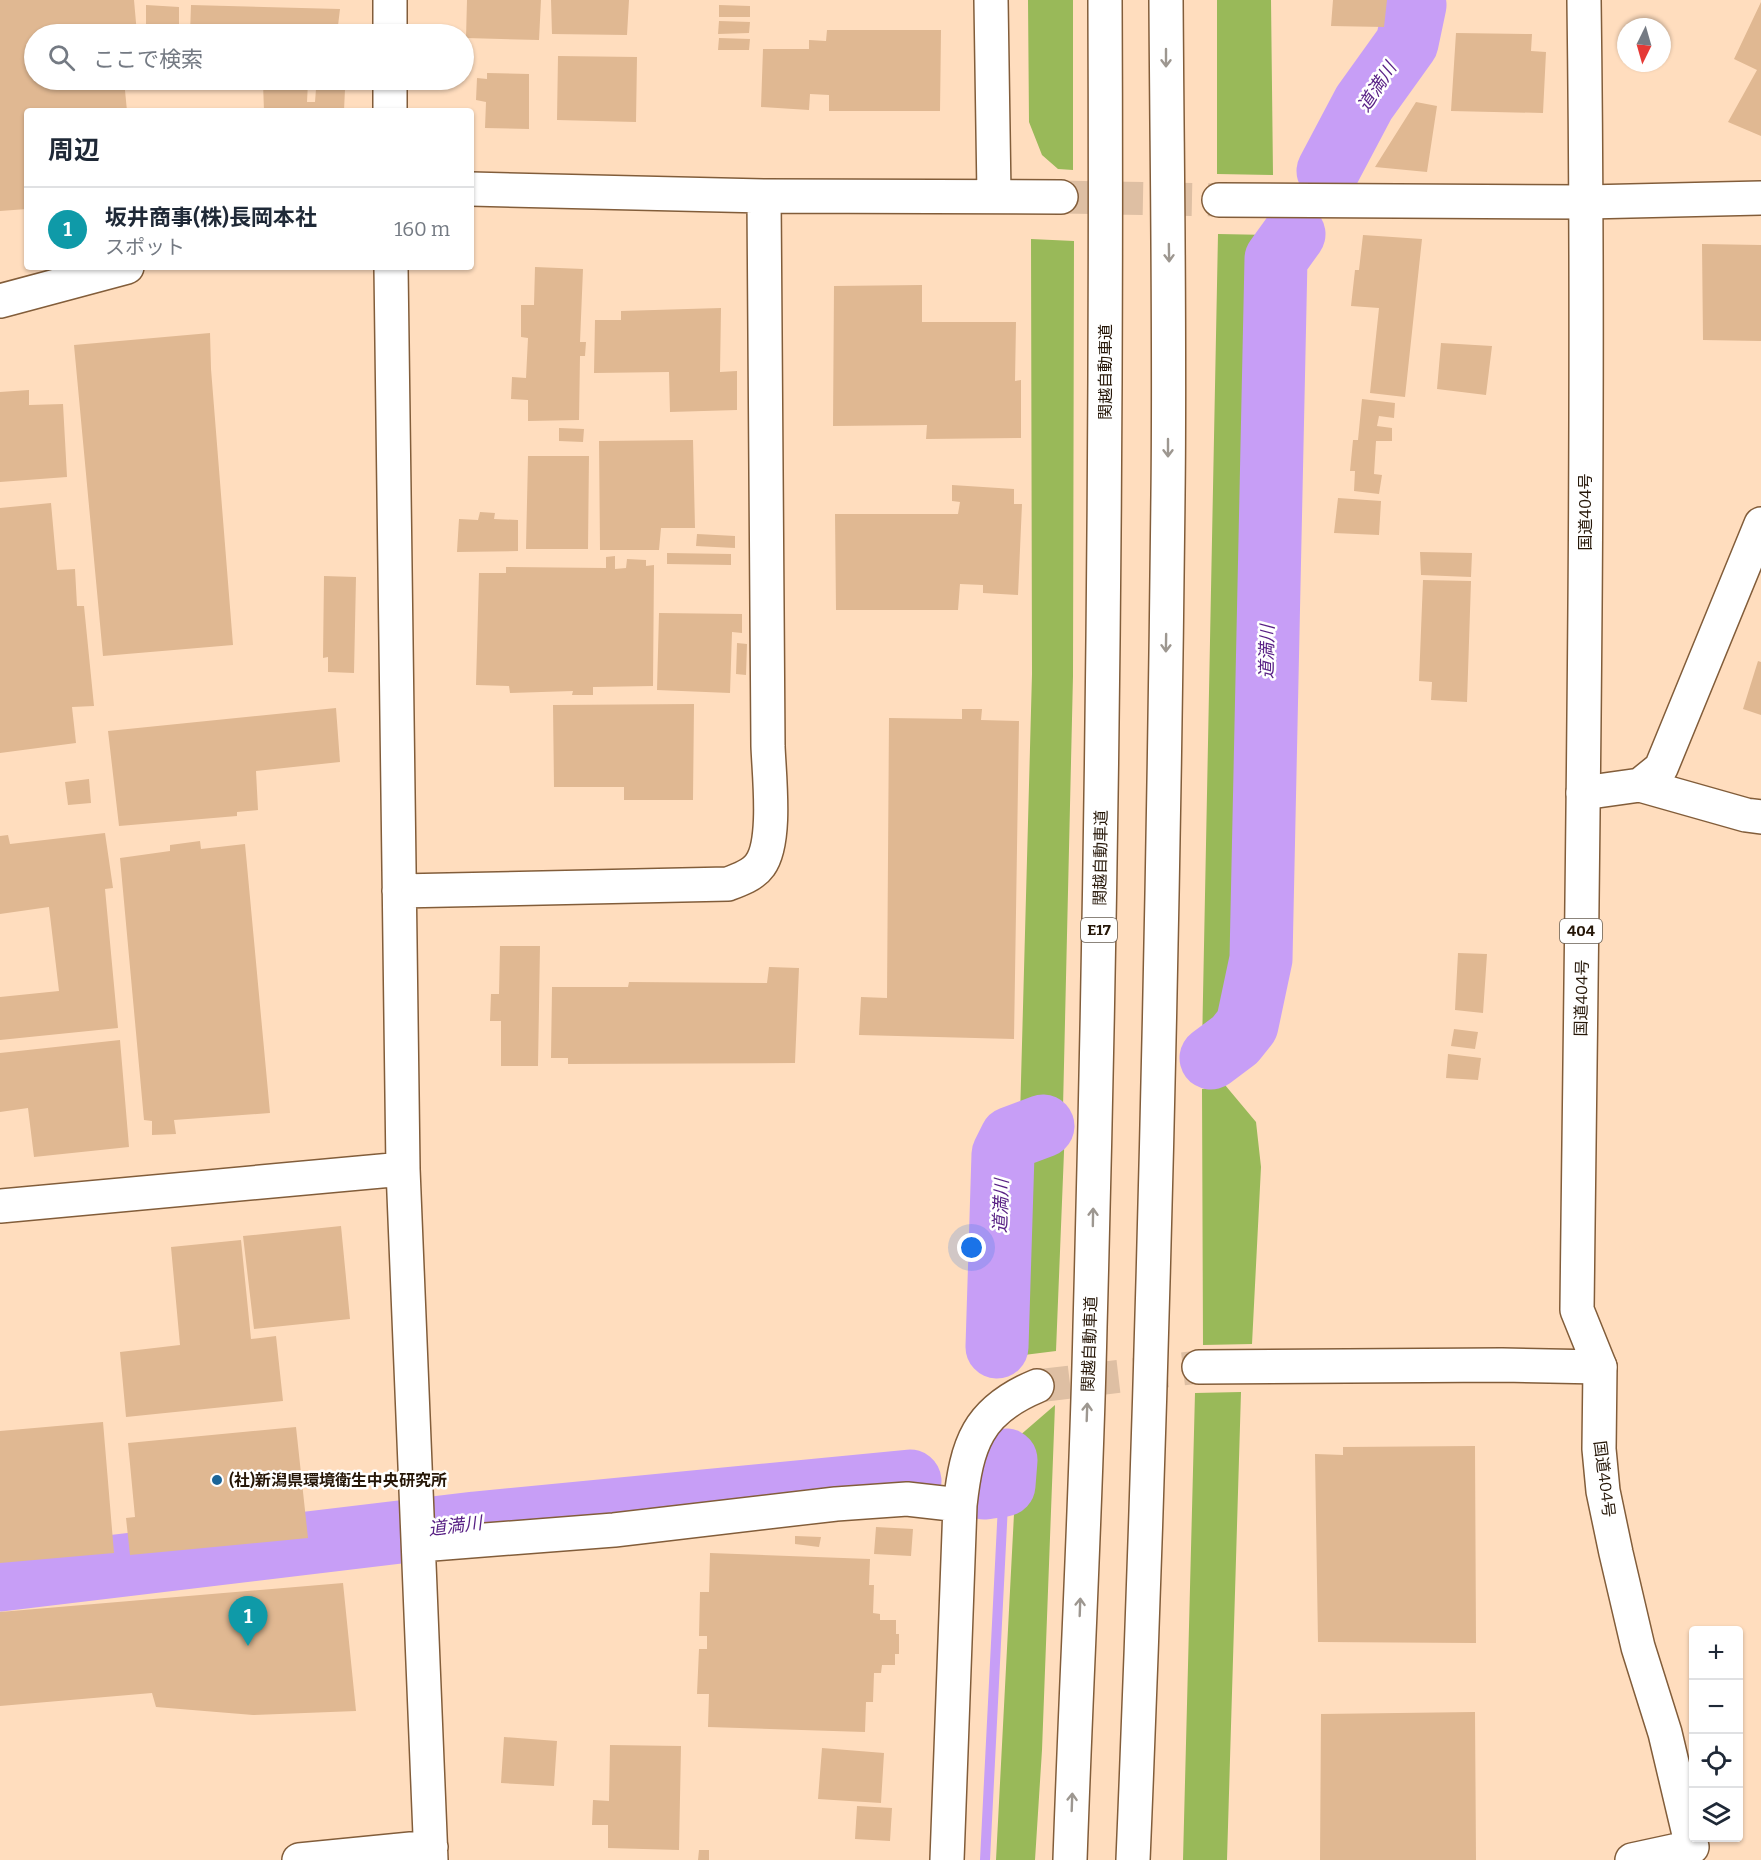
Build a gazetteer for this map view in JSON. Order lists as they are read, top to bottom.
{
  "streets": {
    "main road": [
      "関越自動車道",
      "国道404号",
      "E17",
      "404"
    ]
  },
  "water": ["道満川"],
  "places": ["(社)新潟県環境衛生中央研究所"],
  "north": "bottom",
  "page": {
    "search": "ここで検索",
    "heading": "周辺",
    "list": [
      {
        "mark": "1",
        "name": "坂井商事(株)長岡本社",
        "note": "スポット",
        "value": "160 m"
      }
    ],
    "pins": "1",
    "map_buttons": ["+", "−"]
  }
}
